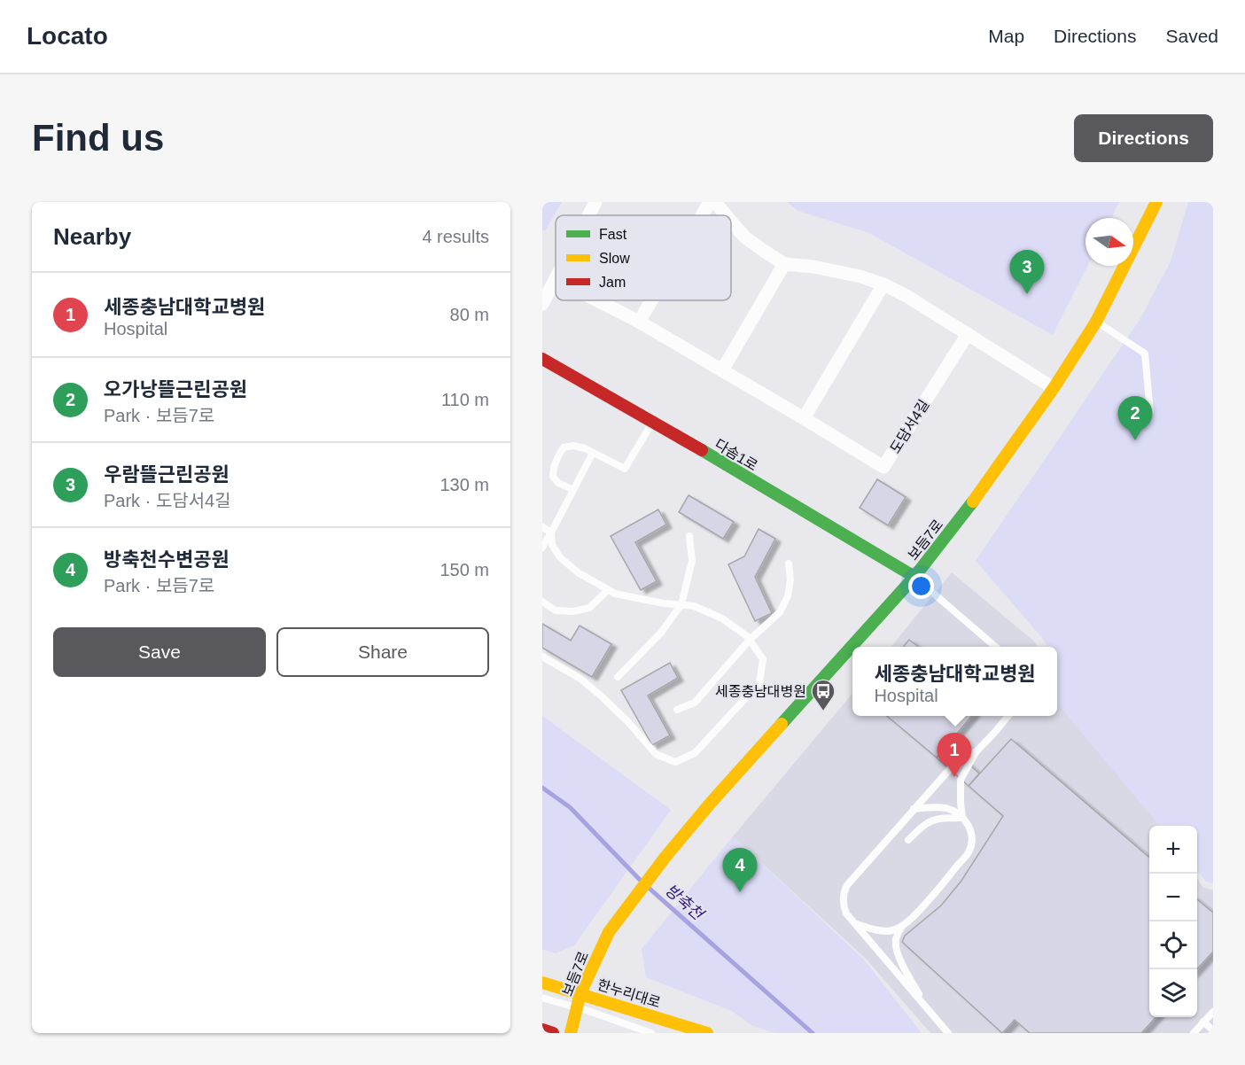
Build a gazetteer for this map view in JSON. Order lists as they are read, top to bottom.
{
  "streets": {
    "street": [
      "도담서4길",
      "다솜1로",
      "보듬7로",
      "한누리대로"
    ]
  },
  "crossings": [
    ["다솜1로", "보듬7로"],
    ["보듬7로", "한누리대로"]
  ],
  "water": ["방축천"],
  "places": {
    "bus stop": ["세종충남대병원"]
  },
  "legend": ["Fast", "Slow", "Jam"],
  "north": "right",
  "page": {
    "header": "Locato",
    "nav": ["Map", "Directions", "Saved"],
    "buttons": [
      "Directions",
      ["Save", "Share"]
    ],
    "title": "Find us",
    "heading": ["Nearby", "4 results"],
    "pins": [
      "3",
      "2",
      "1",
      "4"
    ],
    "list": [
      {
        "mark": "1",
        "name": "세종충남대학교병원",
        "note": "Hospital",
        "value": "80 m"
      },
      {
        "mark": "2",
        "name": "오가낭뜰근린공원",
        "note": "Park · 보듬7로",
        "value": "110 m"
      },
      {
        "mark": "3",
        "name": "우람뜰근린공원",
        "note": "Park · 도담서4길",
        "value": "130 m"
      },
      {
        "mark": "4",
        "name": "방축천수변공원",
        "note": "Park · 보듬7로",
        "value": "150 m"
      }
    ],
    "popup": ["세종충남대학교병원", "Hospital"],
    "map_buttons": ["+", "−"]
  }
}
